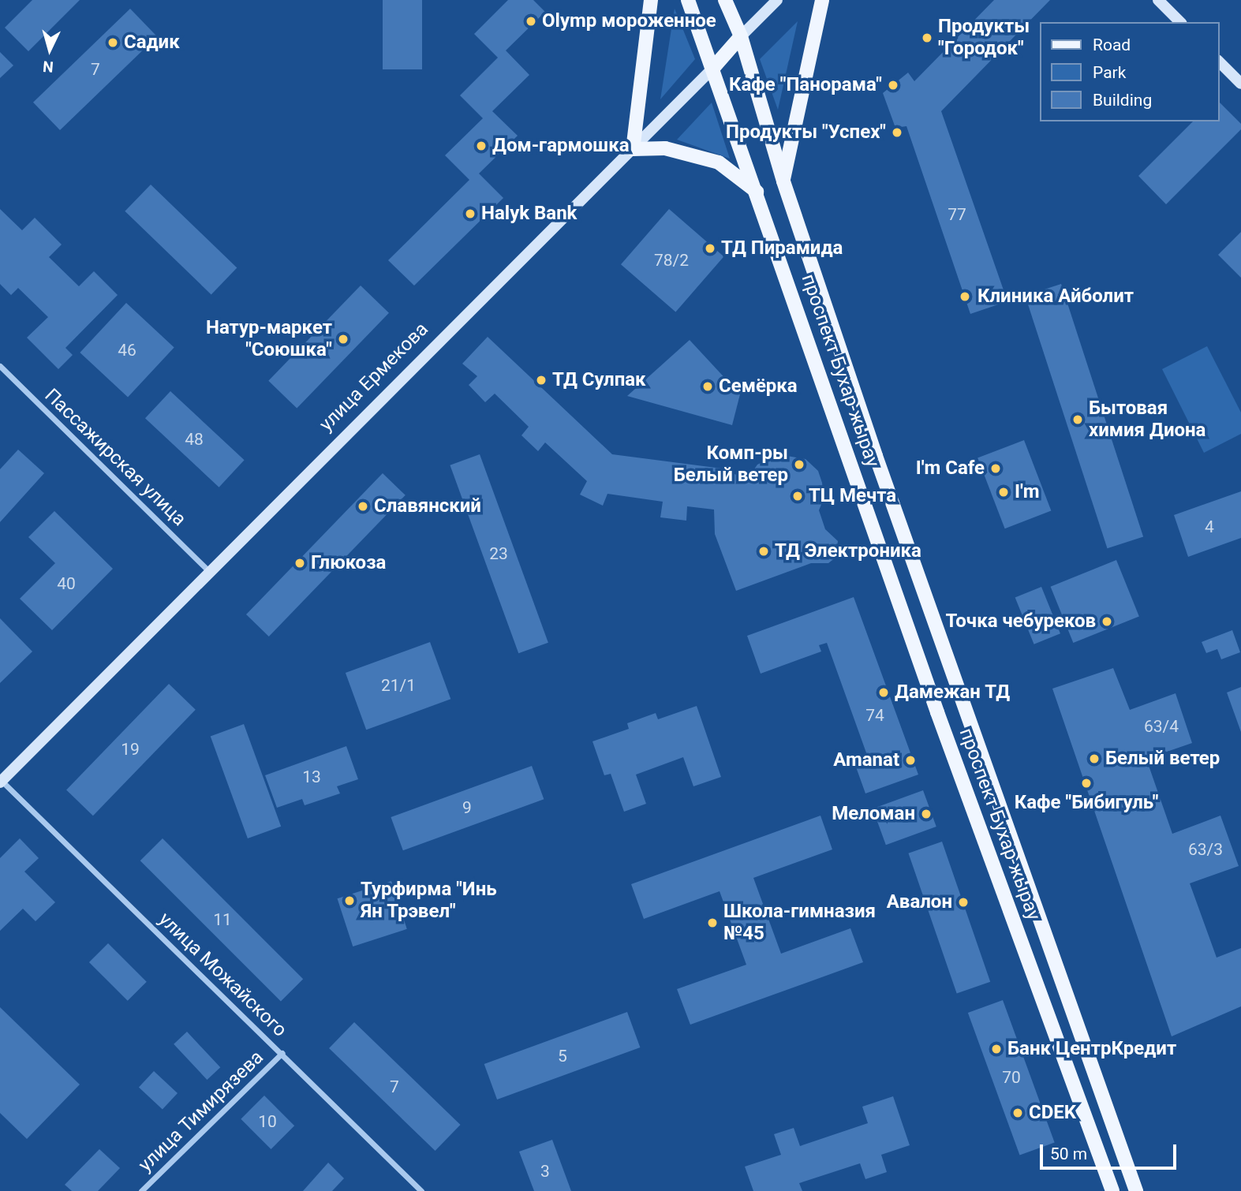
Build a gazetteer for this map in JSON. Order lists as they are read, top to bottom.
{
  "streets": {
    "main road": ["проспект Бухар-жырау", "улица Ермекова"],
    "street": ["Пассажирская улица", "улица Можайского", "улица Тимирязева"]
  },
  "crossings": [
    ["проспект Бухар-жырау", "улица Ермекова"],
    ["улица Ермекова", "Пассажирская улица"],
    ["улица Ермекова", "улица Можайского"],
    ["улица Можайского", "улица Тимирязева"]
  ],
  "places": [
    "Olymp мороженное",
    "Продукты \"Городок\"",
    "Садик",
    "Кафе \"Панорама\"",
    "Продукты \"Успех\"",
    "Дом-гармошка",
    "Halyk Bank",
    "ТД Пирамида",
    "Клиника Айболит",
    "Натур-маркет \"Союшка\"",
    "ТД Сулпак",
    "Семёрка",
    "Бытовая химия Диона",
    "Комп-ры Белый ветер",
    "I'm Cafe",
    "I'm",
    "ТЦ Мечта",
    "Славянский",
    "ТД Электроника",
    "Глюкоза",
    "Точка чебуреков",
    "Дамежан ТД",
    "Белый ветер",
    "Amanat",
    "Кафе \"Бибигуль\"",
    "Меломан",
    "Турфирма \"Инь Ян Трэвел\"",
    "Авалон",
    "Школа-гимназия №45",
    "Банк ЦентрКредит",
    "CDEK"
  ],
  "house_numbers": [
    "7",
    "77",
    "78/2",
    "46",
    "48",
    "4",
    "23",
    "40",
    "21/1",
    "74",
    "63/4",
    "19",
    "13",
    "9",
    "63/3",
    "11",
    "5",
    "70",
    "7",
    "10",
    "3"
  ],
  "legend": ["Road", "Park", "Building"],
  "scale_bar": "50 m",
  "north": "bottom"
}
